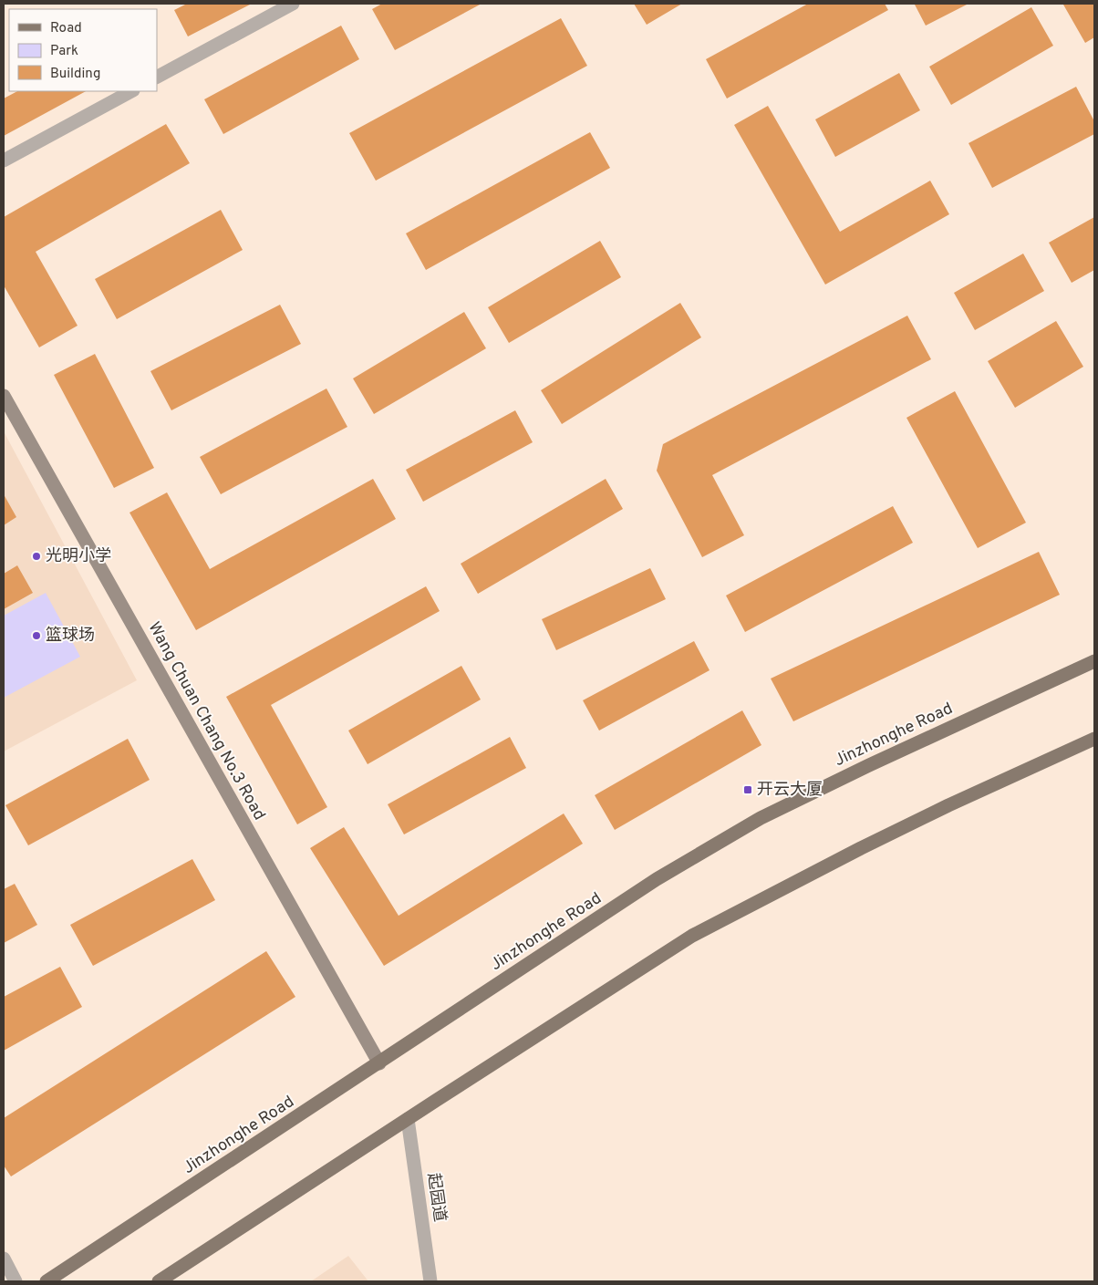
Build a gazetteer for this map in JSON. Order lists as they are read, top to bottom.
{
  "streets": {
    "main road": ["Jinzhonghe Road"],
    "street": ["Wang Chuan Chang No.3 Road", "起园道"]
  },
  "crossings": [
    ["Wang Chuan Chang No.3 Road", "Jinzhonghe Road"]
  ],
  "places": {
    "other": ["光明小学", "篮球场"],
    "transit": ["开云大厦"]
  },
  "legend": ["Road", "Park", "Building"]
}
